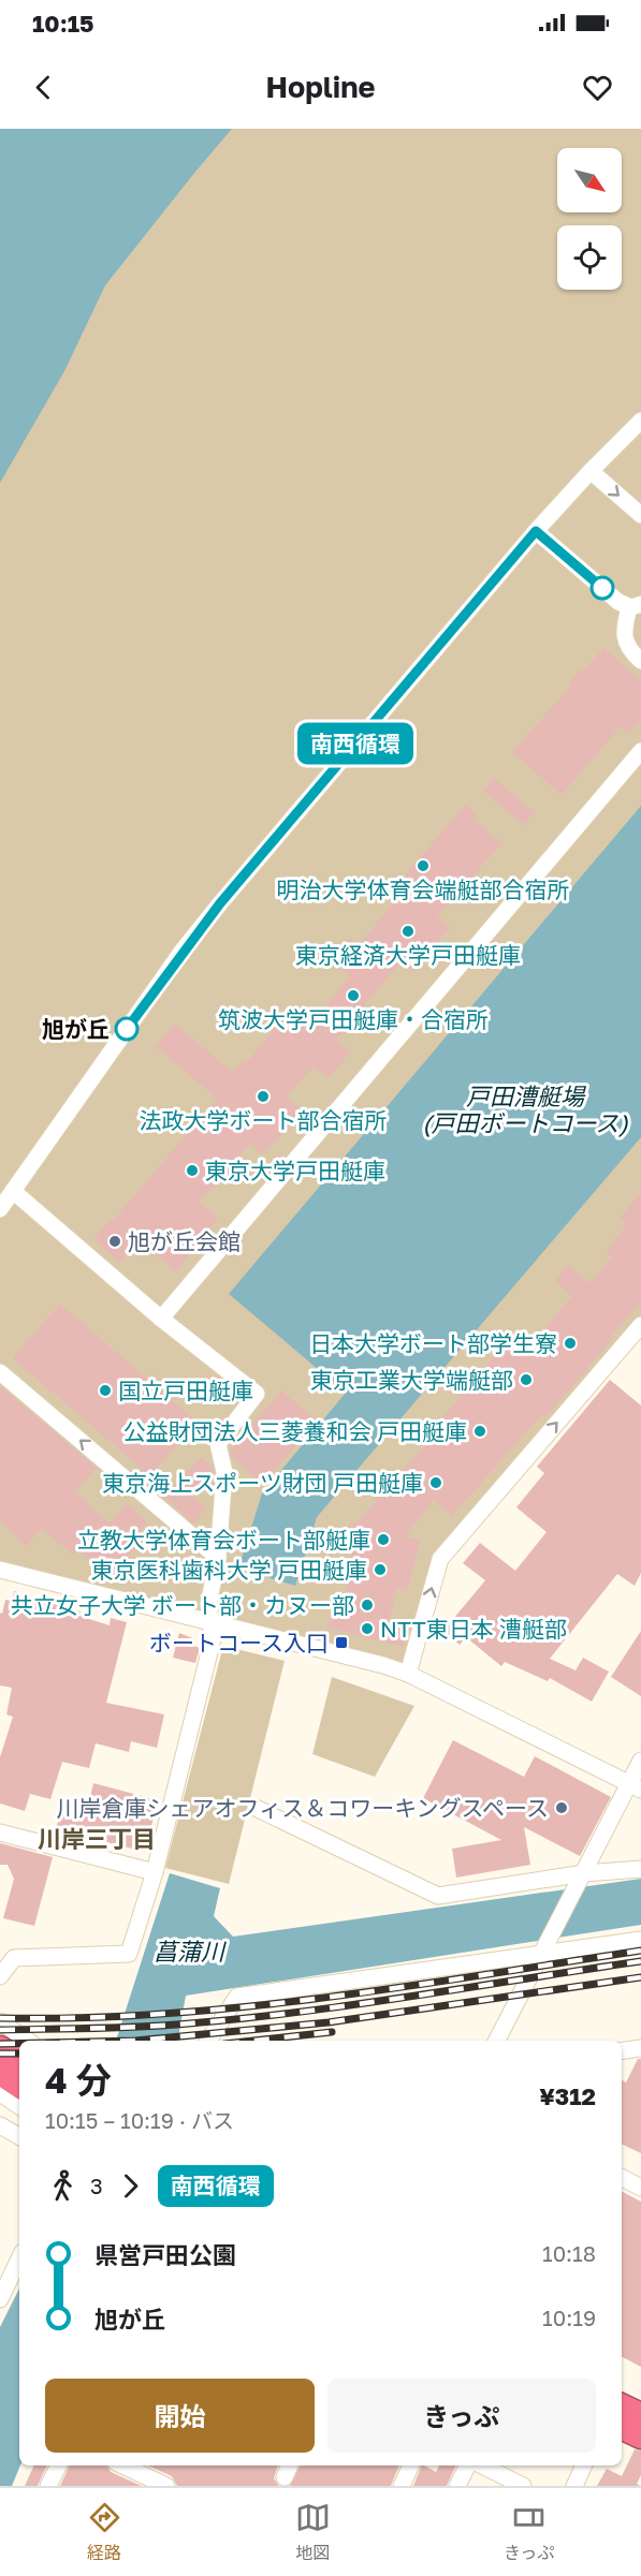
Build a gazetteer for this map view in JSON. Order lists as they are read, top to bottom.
{
  "districts": ["川岸三丁目"],
  "water": ["戸田漕艇場 (戸田ボートコース)", "菖蒲川"],
  "places": {
    "other": [
      "明治大学体育会端艇部合宿所",
      "東京経済大学戸田艇庫",
      "筑波大学戸田艇庫・合宿所",
      "旭が丘",
      "法政大学ボート部合宿所",
      "東京大学戸田艇庫",
      "旭が丘会館",
      "日本大学ボート部学生寮",
      "東京工業大学端艇部",
      "国立戸田艇庫",
      "公益財団法人三菱養和会 戸田艇庫",
      "東京海上スポーツ財団 戸田艇庫",
      "立教大学体育会ボート部艇庫",
      "東京医科歯科大学 戸田艇庫",
      "共立女子大学 ボート部・カヌー部",
      "NTT東日本 漕艇部",
      "川岸倉庫シェアオフィス＆コワーキングスペース"
    ],
    "transit": ["ボートコース入口"]
  },
  "lines": ["bus line 南西循環"],
  "north": "bottom right",
  "page": {
    "status": "10:15",
    "header": "Hopline",
    "on_map": "南西循環",
    "heading": ["4 分", "10:15 – 10:19 · バス", "¥312"],
    "legs": ["3", "南西循環"],
    "list": [
      {
        "name": "県営戸田公園",
        "value": "10:18"
      },
      {
        "name": "旭が丘",
        "value": "10:19"
      }
    ],
    "buttons": ["開始", "きっぷ"],
    "tabs": ["経路", "地図", "きっぷ"]
  }
}
